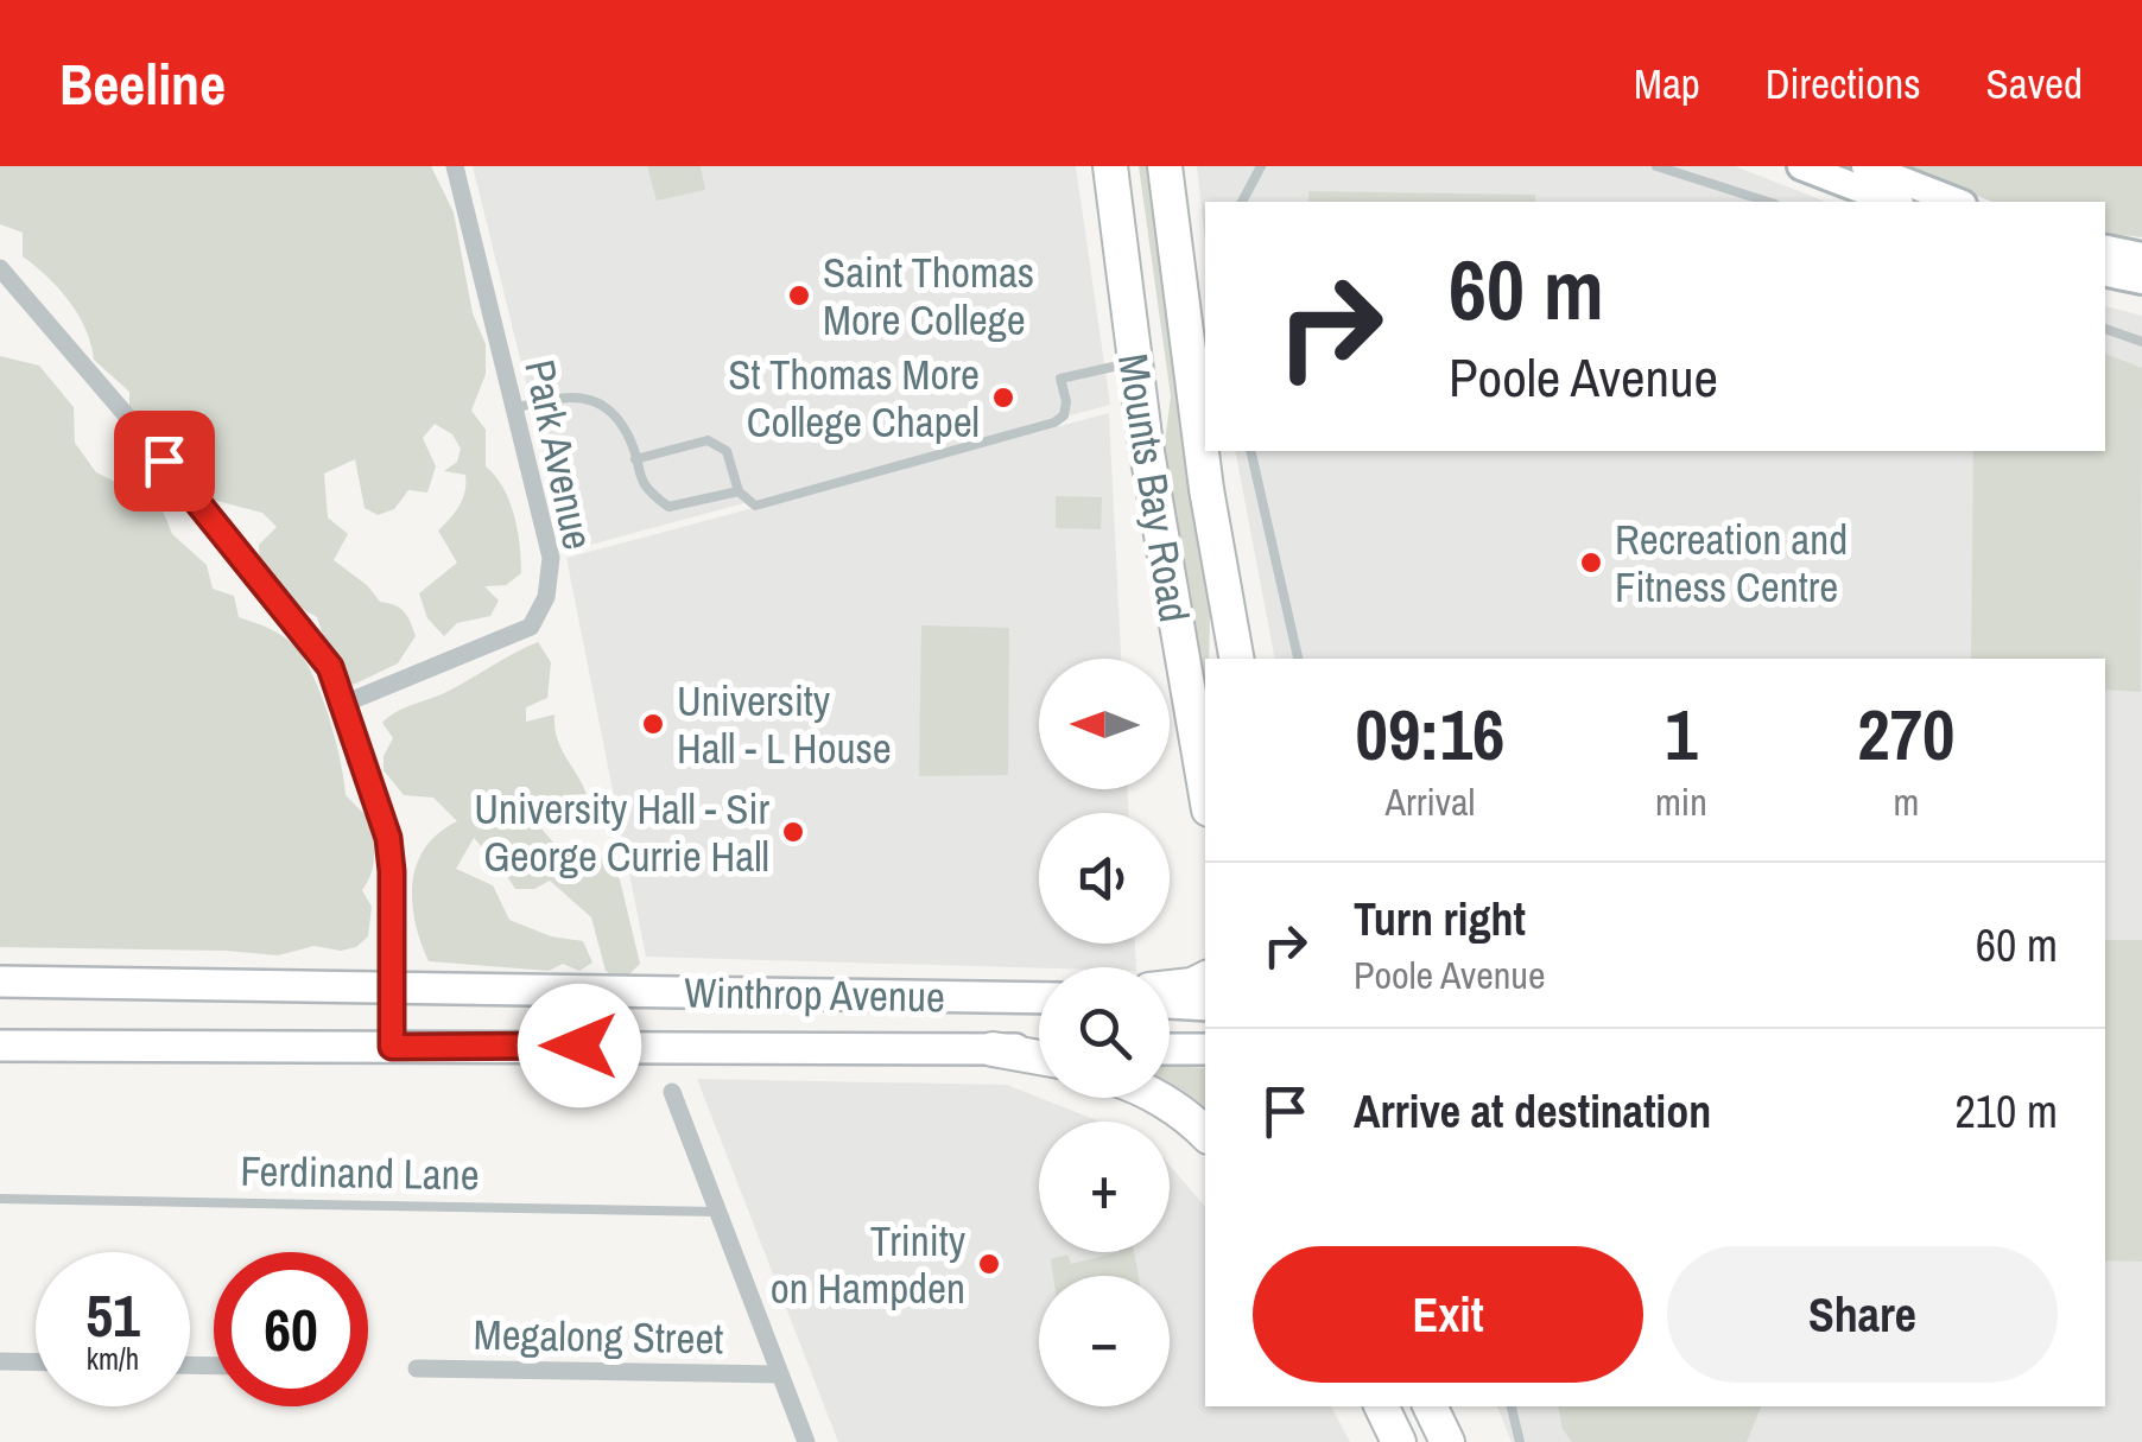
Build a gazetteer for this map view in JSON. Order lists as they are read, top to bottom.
{
  "streets": {
    "highway": ["Mounts Bay Road"],
    "main road": ["Winthrop Avenue"],
    "street": ["Park Avenue", "Megalong Street"],
    "lane": ["Ferdinand Lane"]
  },
  "places": [
    "Saint Thomas More College",
    "St Thomas More College Chapel",
    "Recreation and Fitness Centre",
    "University Hall - L House",
    "University Hall - Sir George Currie Hall",
    "Trinity on Hampden"
  ],
  "north": "left",
  "page": {
    "header": "Beeline",
    "nav": ["Map", "Directions", "Saved"],
    "turn": ["60 m", "Poole Avenue"],
    "map_buttons": ["+", "−"],
    "eta": [
      "09:16",
      "Arrival",
      "1",
      "min",
      "270",
      "m"
    ],
    "list": [
      {
        "name": "Turn right",
        "note": "Poole Avenue",
        "value": "60 m"
      },
      {
        "name": "Arrive at destination",
        "value": "210 m"
      }
    ],
    "buttons": ["Exit", "Share"],
    "speed": "51 km/h",
    "limit": "60"
  }
}
